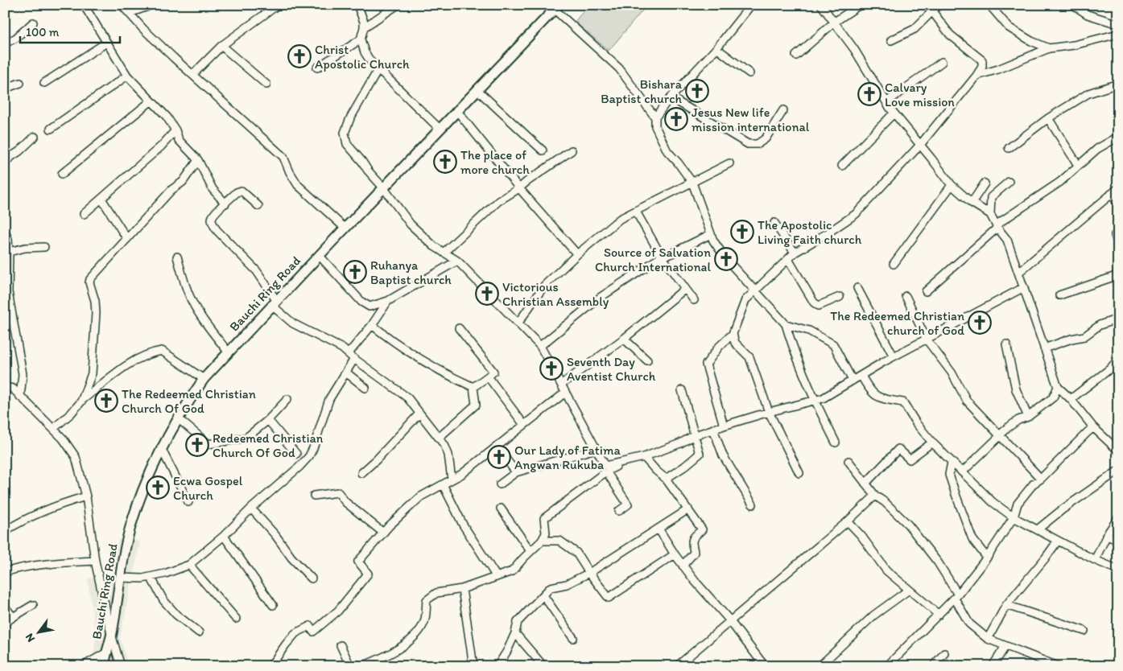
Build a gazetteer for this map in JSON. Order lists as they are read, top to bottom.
{
  "streets": {
    "main road": ["Bauchi Ring Road"]
  },
  "places": {
    "church": [
      "Christ Apostolic Church",
      "Bishara Baptist church",
      "Calvary Love mission",
      "Jesus New life mission international",
      "The place of more church",
      "The Apostolic Living Faith church",
      "Source of Salvation Church International",
      "Ruhanya Baptist church",
      "Victorious Christian Assembly",
      "The Redeemed Christian church of God",
      "Seventh Day Aventist Church",
      "The Redeemed Christian Church Of God",
      "Redeemed Christian Church Of God",
      "Our Lady of Fatima Angwan Rukuba",
      "Ecwa Gospel Church"
    ]
  },
  "scale_bar": "100 m",
  "north": "bottom left"
}
